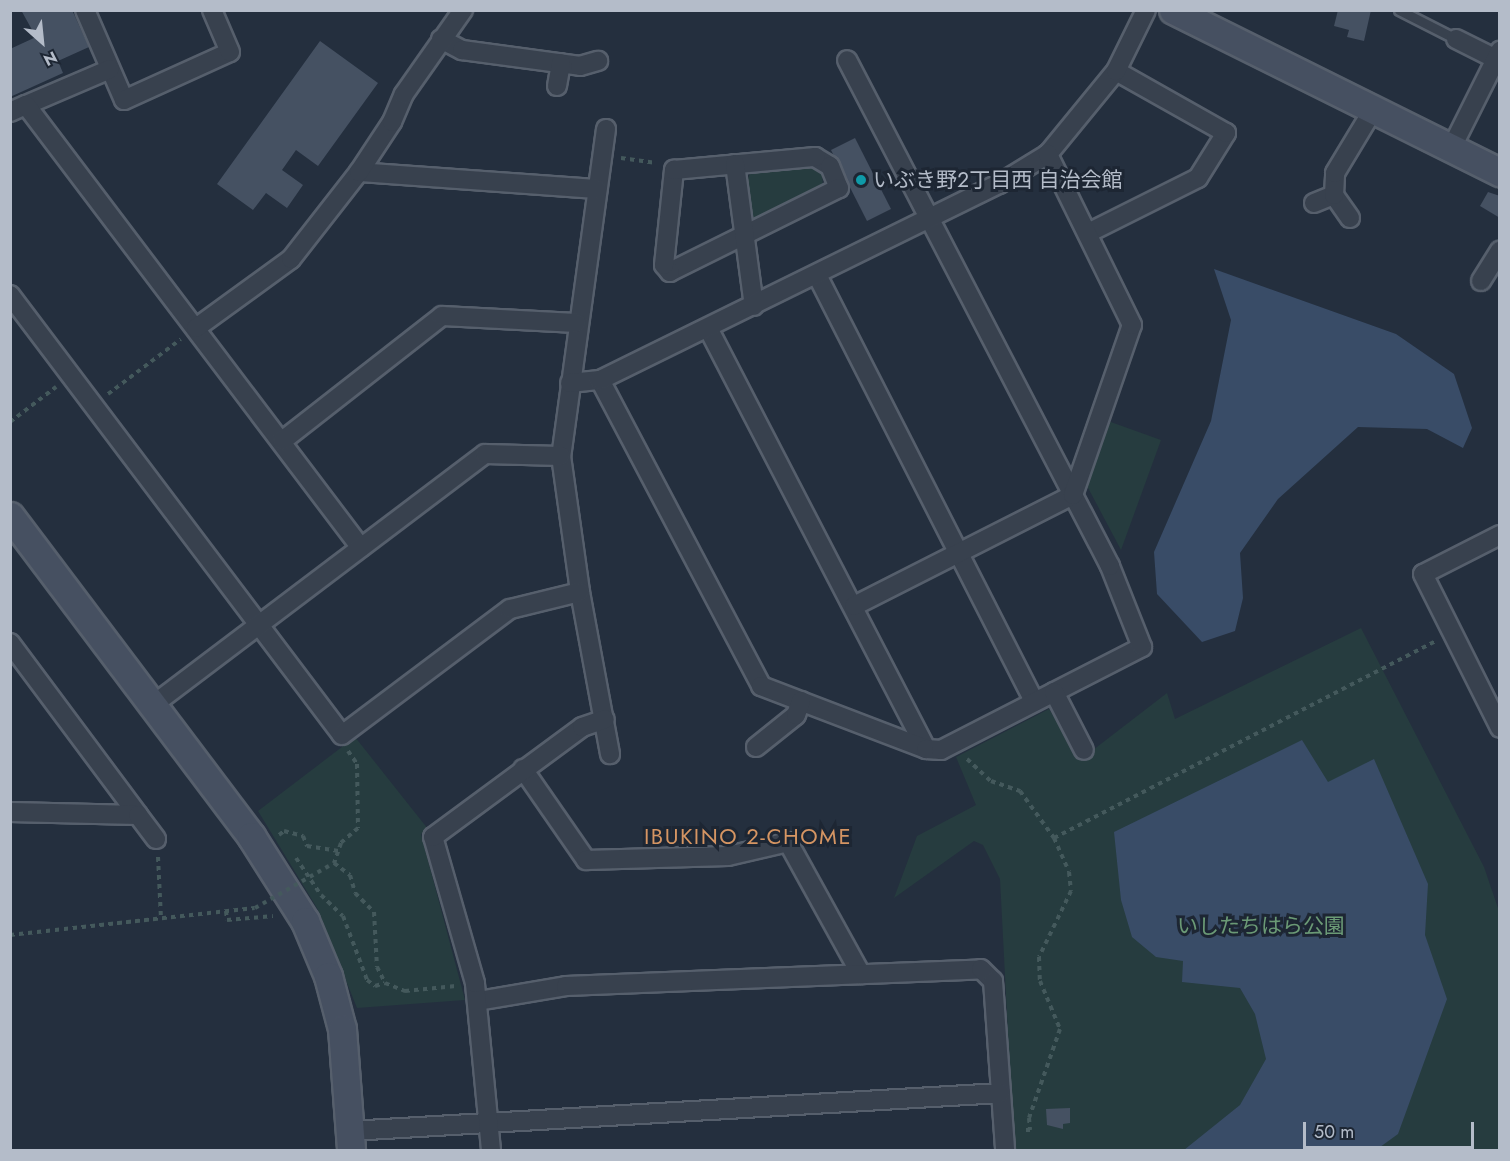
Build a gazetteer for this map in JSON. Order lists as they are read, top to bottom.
{
  "districts": ["IBUKINO 2-CHOME"],
  "parks": ["いしたちはら公園"],
  "places": ["いぶき野２丁目西 自治会館"],
  "scale_bar": "50 m",
  "north": "bottom right"
}
